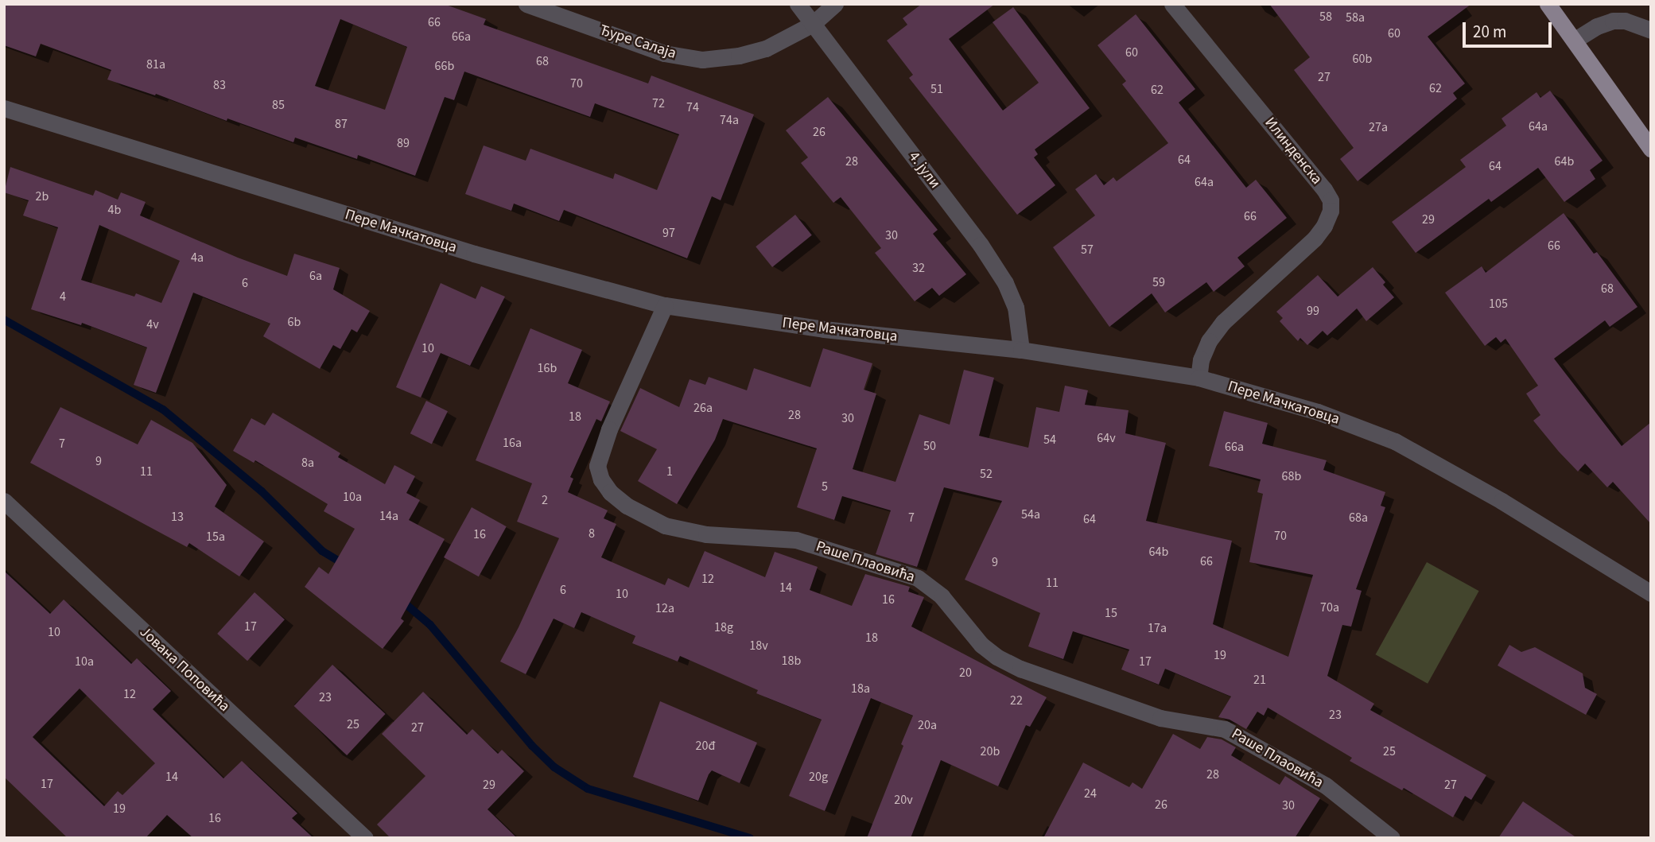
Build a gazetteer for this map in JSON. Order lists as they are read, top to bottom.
{
  "streets": {
    "street": [
      "Ђуре Салаја",
      "Илинденска",
      "4. јули",
      "Пере Мачкатовца",
      "Раше Плаовића",
      "Јована Поповића"
    ]
  },
  "crossings": [
    ["Ђуре Салаја", "4. јули"],
    ["Илинденска", "Пере Мачкатовца"],
    ["4. јули", "Пере Мачкатовца"],
    ["Пере Мачкатовца", "Раше Плаовића"]
  ],
  "house_numbers": [
    "58",
    "58a",
    "66",
    "60",
    "66a",
    "60",
    "60b",
    "68",
    "81a",
    "66b",
    "27",
    "70",
    "83",
    "62",
    "51",
    "62",
    "72",
    "85",
    "74",
    "74a",
    "87",
    "64a",
    "27a",
    "26",
    "89",
    "64",
    "28",
    "64b",
    "64",
    "64a",
    "2b",
    "4b",
    "66",
    "29",
    "97",
    "30",
    "66",
    "57",
    "4a",
    "32",
    "6a",
    "59",
    "6",
    "68",
    "4",
    "105",
    "99",
    "6b",
    "4v",
    "10",
    "16b",
    "26a",
    "28",
    "18",
    "30",
    "64v",
    "54",
    "16a",
    "7",
    "50",
    "66a",
    "9",
    "8a",
    "11",
    "1",
    "52",
    "68b",
    "5",
    "10a",
    "2",
    "54a",
    "14a",
    "13",
    "7",
    "68a",
    "64",
    "8",
    "16",
    "70",
    "15a",
    "64b",
    "66",
    "9",
    "12",
    "11",
    "14",
    "6",
    "10",
    "16",
    "70a",
    "12a",
    "15",
    "17",
    "18g",
    "17a",
    "10",
    "18",
    "18v",
    "19",
    "18b",
    "10a",
    "17",
    "20",
    "21",
    "18a",
    "12",
    "23",
    "22",
    "23",
    "25",
    "20a",
    "27",
    "20đ",
    "20b",
    "25",
    "28",
    "14",
    "20g",
    "17",
    "29",
    "27",
    "24",
    "20v",
    "26",
    "30",
    "19",
    "16"
  ],
  "scale_bar": "20 m"
}
